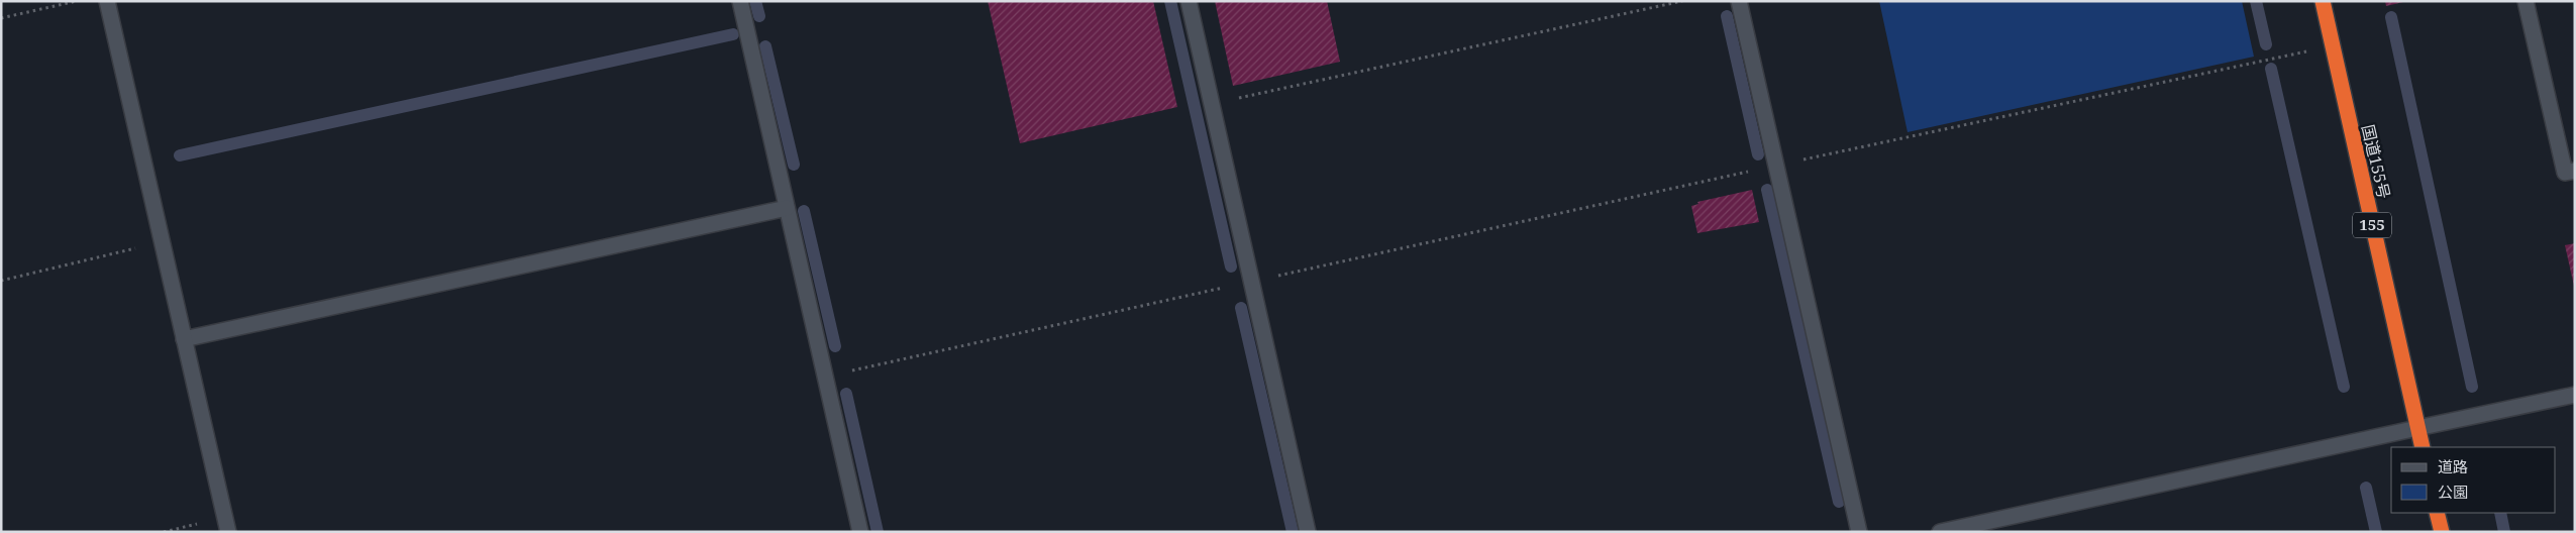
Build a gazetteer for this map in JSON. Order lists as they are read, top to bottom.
{
  "streets": {
    "highway": ["国道155号", "155"]
  },
  "legend": ["道路", "公園"]
}
